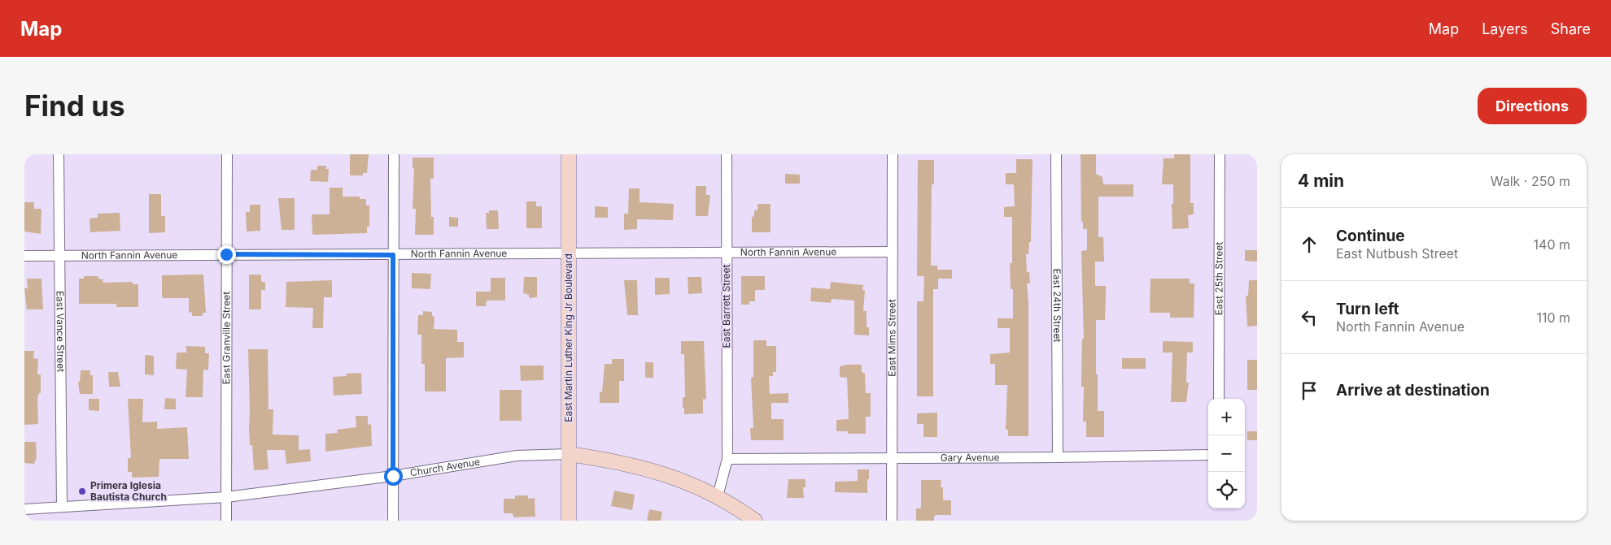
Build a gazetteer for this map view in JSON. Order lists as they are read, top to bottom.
{
  "streets": {
    "main road": ["East Martin Luther King Jr Boulevard", "Church Avenue"],
    "street": [
      "North Fannin Avenue",
      "East 25th Street",
      "East Barrett Street",
      "East 24th Street",
      "East Vance Street",
      "East Granville Street",
      "East Mims Street",
      "Gary Avenue"
    ]
  },
  "crossings": [
    ["North Fannin Avenue", "East Barrett Street"],
    ["North Fannin Avenue", "East Vance Street"],
    ["North Fannin Avenue", "East Granville Street"],
    ["North Fannin Avenue", "East Martin Luther King Jr Boulevard"],
    ["North Fannin Avenue", "East Mims Street"],
    ["East Barrett Street", "Gary Avenue"],
    ["East Barrett Street", "Church Avenue"],
    ["East 24th Street", "Gary Avenue"],
    ["East Vance Street", "Church Avenue"],
    ["East Granville Street", "Church Avenue"],
    ["East Martin Luther King Jr Boulevard", "Church Avenue"],
    ["East Mims Street", "Gary Avenue"]
  ],
  "places": ["Primera Iglesia Bautista Church"],
  "page": {
    "header": "Map",
    "nav": ["Map", "Layers", "Share"],
    "buttons": "Directions",
    "title": "Find us",
    "heading": ["4 min", "Walk · 250 m"],
    "list": [
      ["Continue", "East Nutbush Street", "140 m"],
      ["Turn left", "North Fannin Avenue", "110 m"],
      "Arrive at destination"
    ],
    "map_buttons": ["+", "−"]
  }
}
